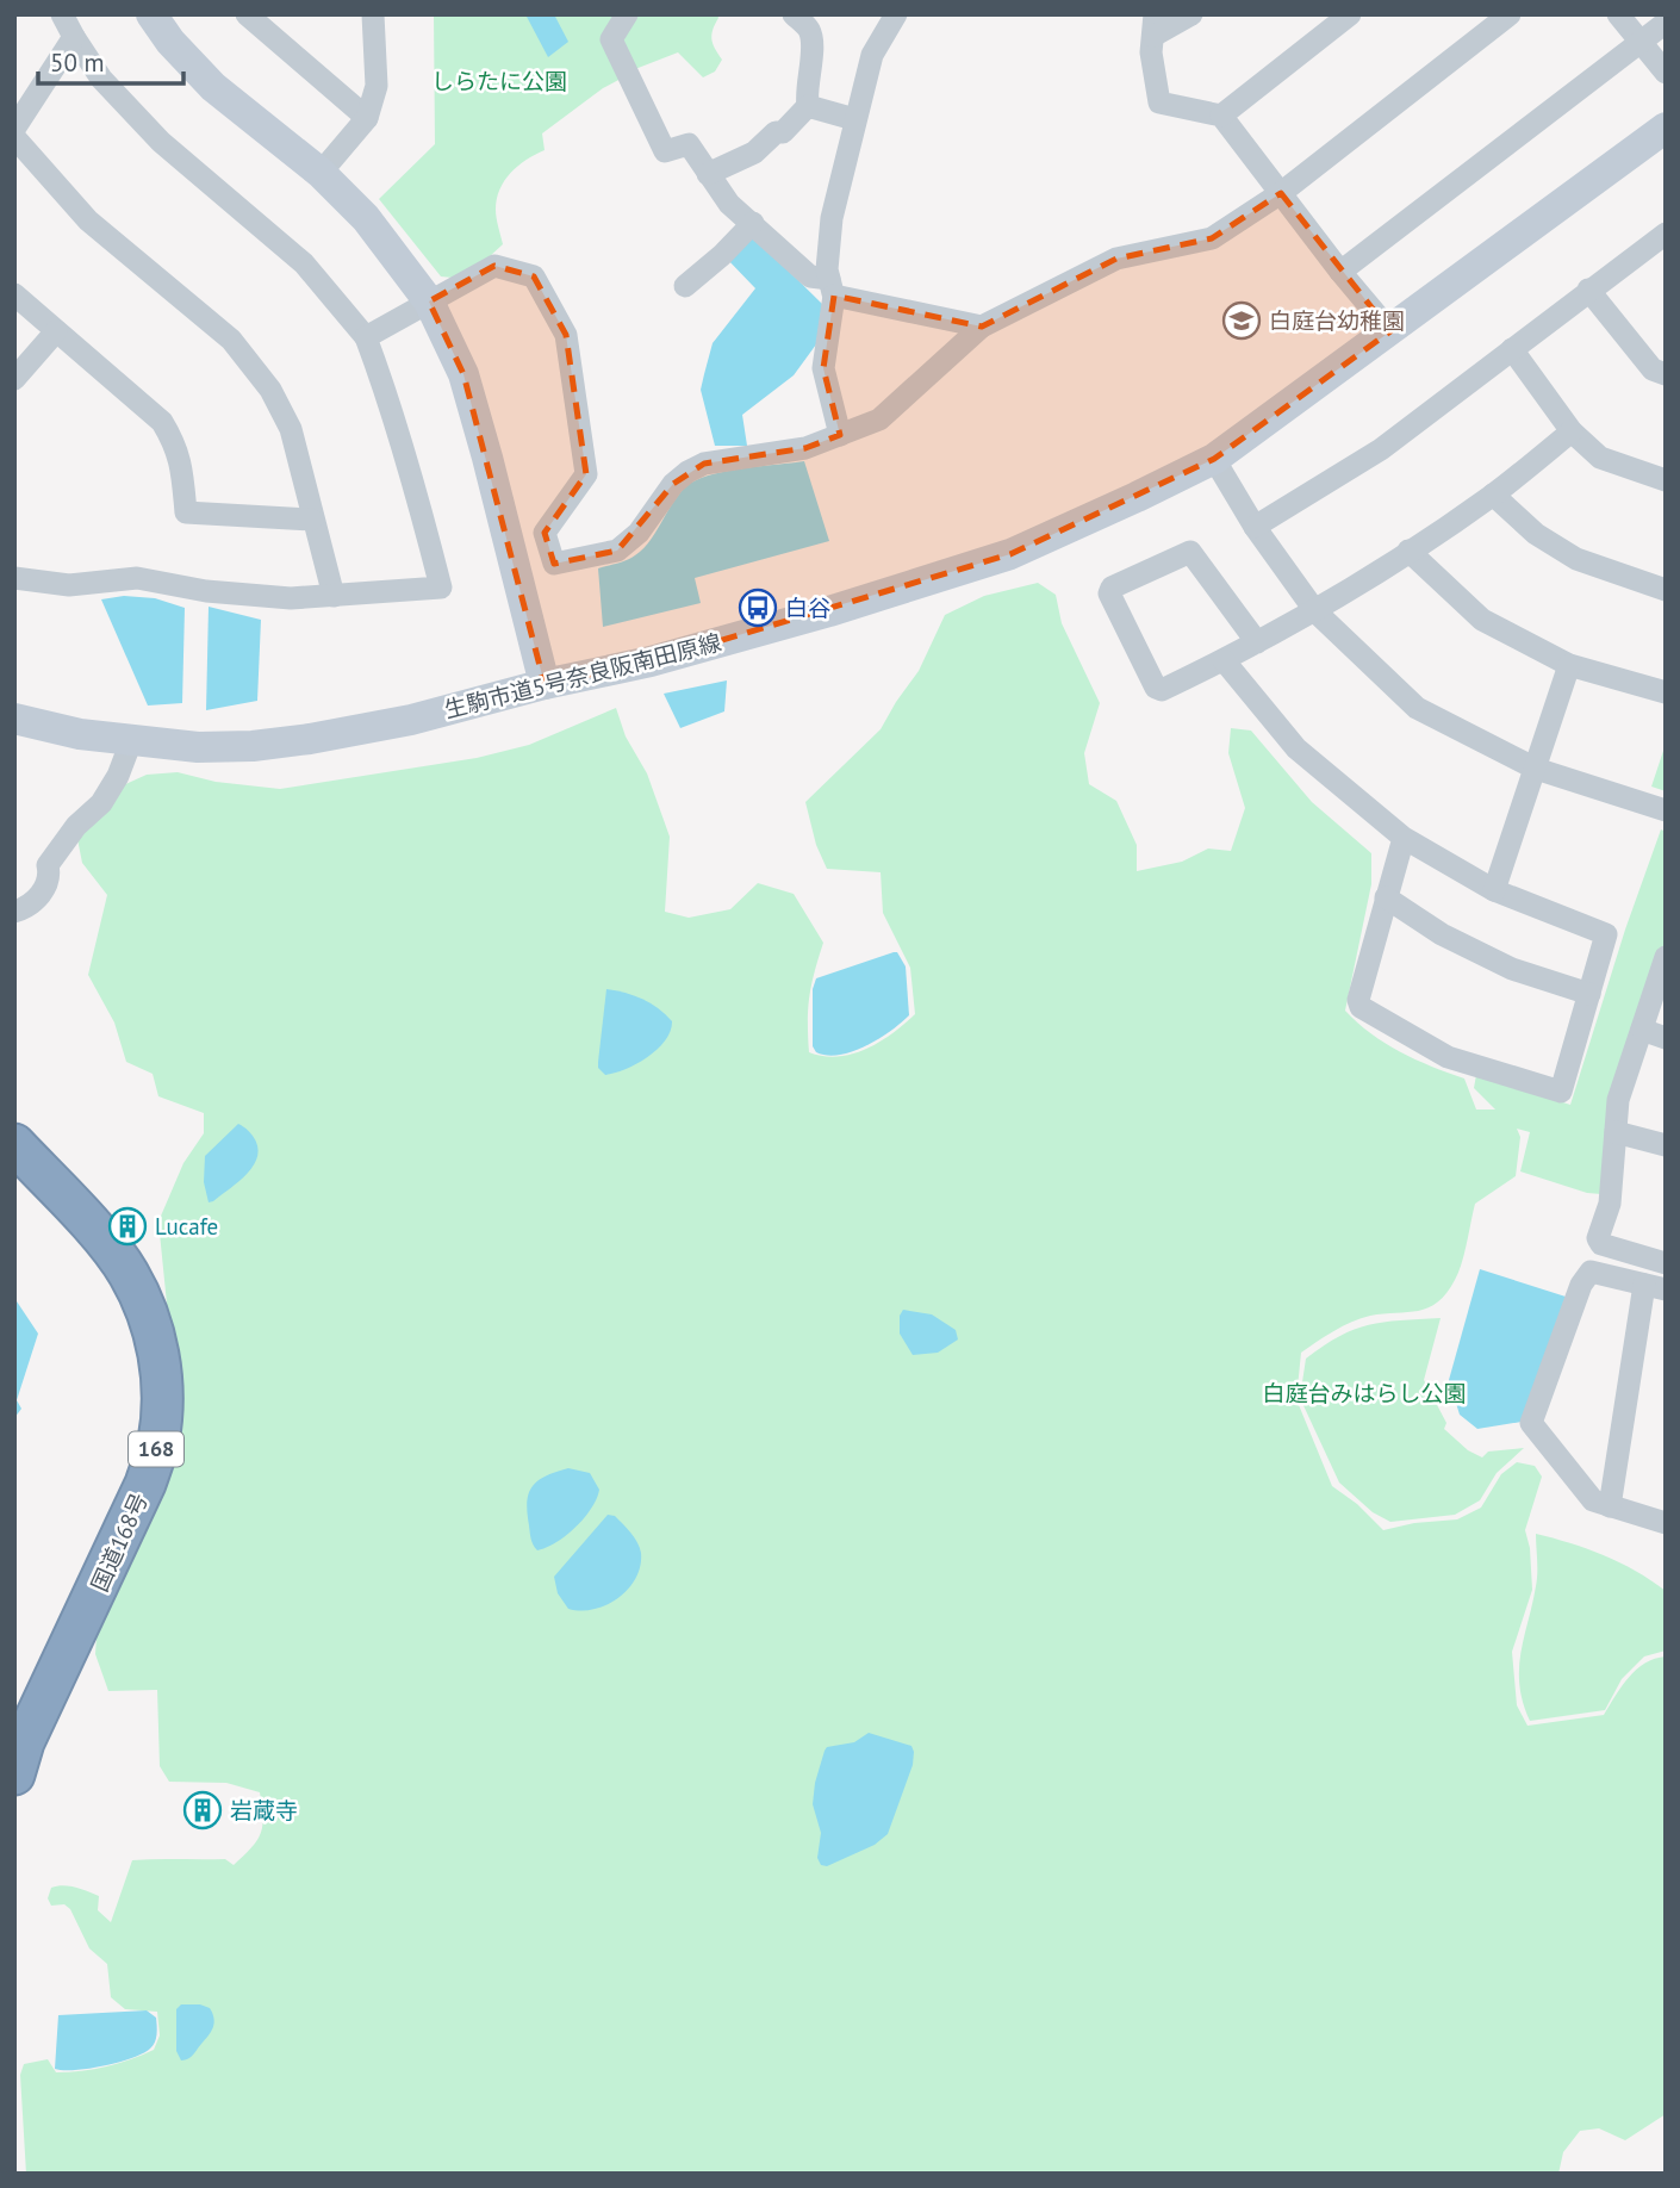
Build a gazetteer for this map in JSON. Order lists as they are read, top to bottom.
{
  "streets": {
    "highway": ["168", "国道168号"],
    "street": ["生駒市道5号奈良阪南田原線"]
  },
  "parks": ["しらたに公園", "白庭台みはらし公園"],
  "places": {
    "school or university": ["白庭台幼稚園"],
    "bus stop": ["白谷"],
    "building": ["Lucafe", "岩蔵寺"]
  },
  "scale_bar": "50 m"
}
